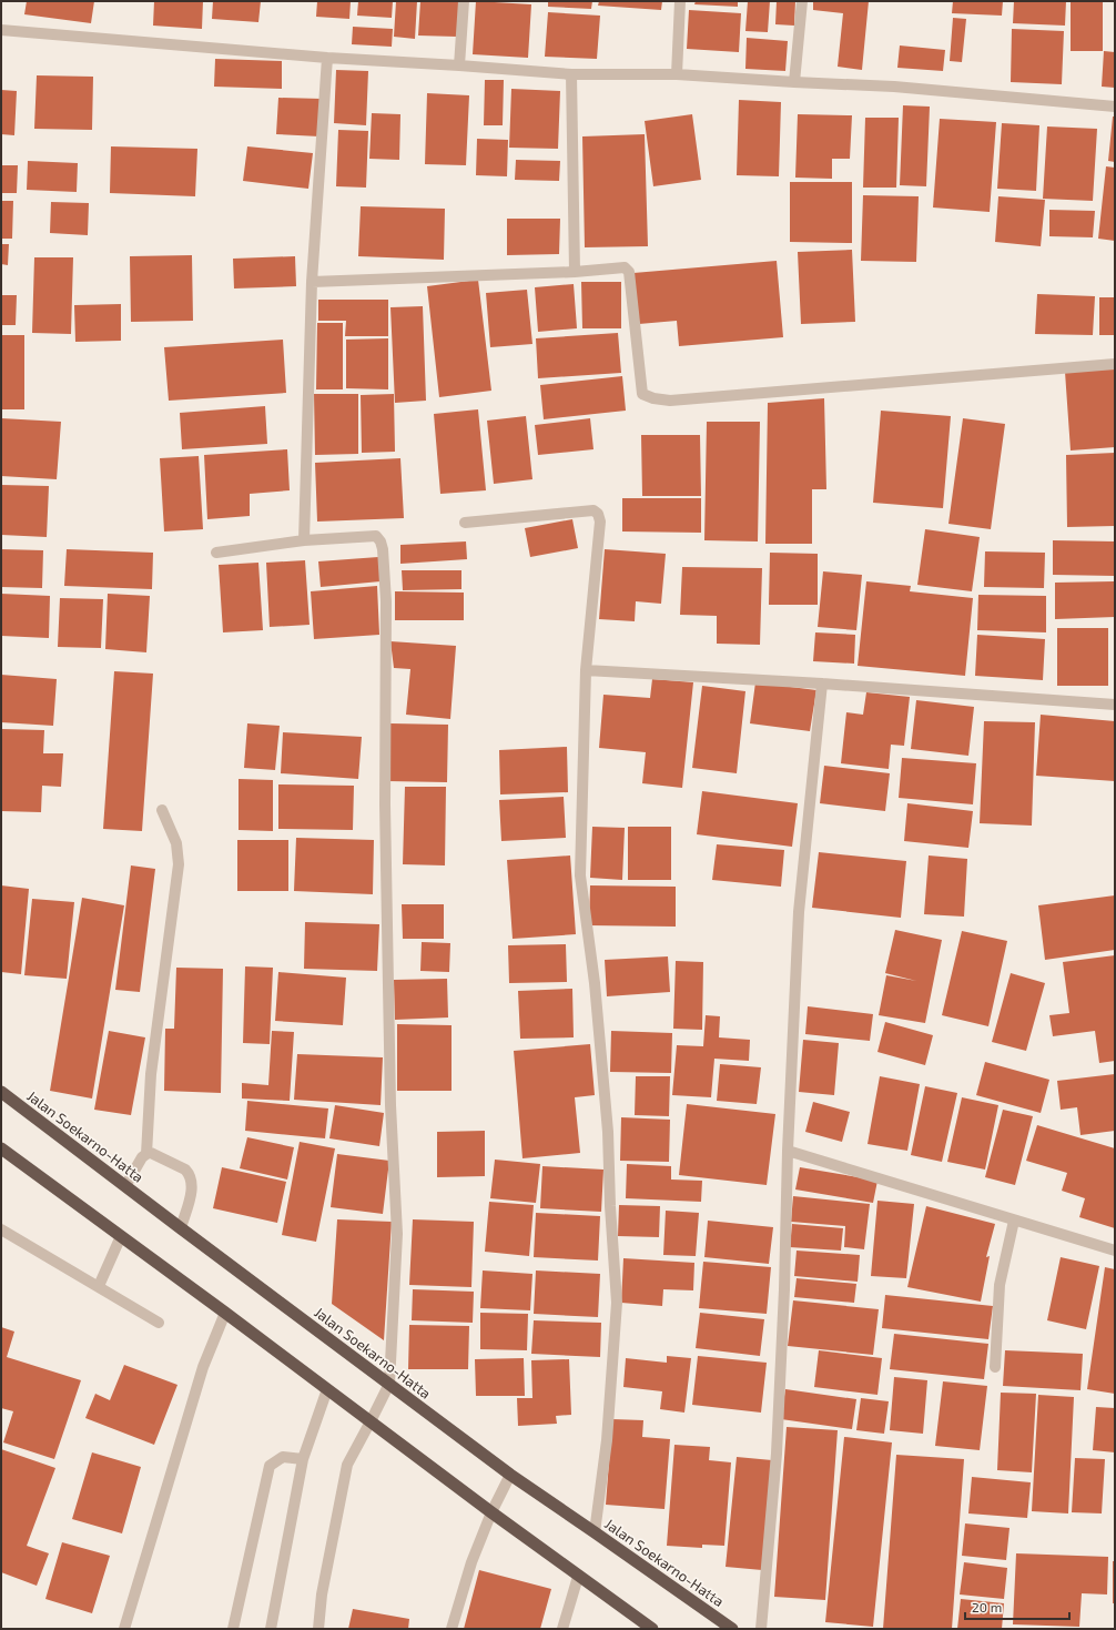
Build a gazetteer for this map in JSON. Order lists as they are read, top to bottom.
{
  "streets": {
    "highway": ["Jalan Soekarno-Hatta"]
  },
  "scale_bar": "20 m"
}
